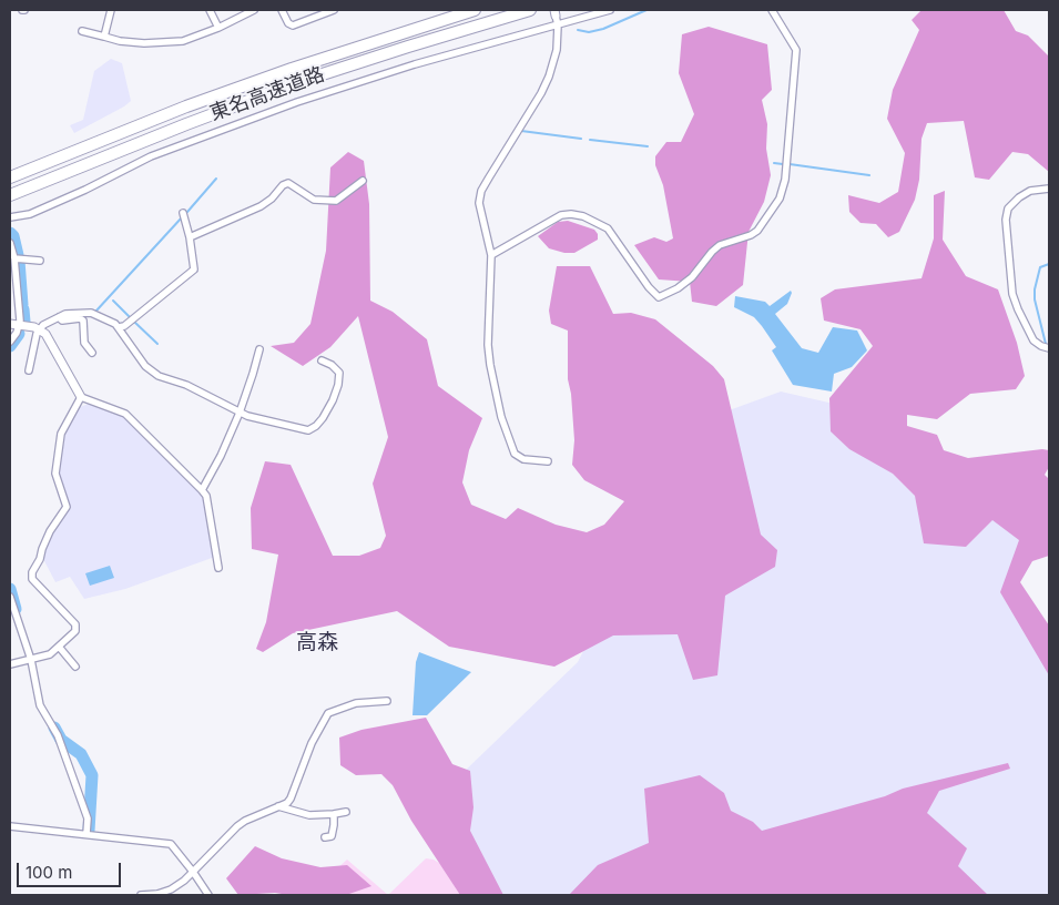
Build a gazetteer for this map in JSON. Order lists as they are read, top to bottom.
{
  "streets": {
    "highway": ["東名高速道路"]
  },
  "districts": ["高森"],
  "scale_bar": "100 m"
}
